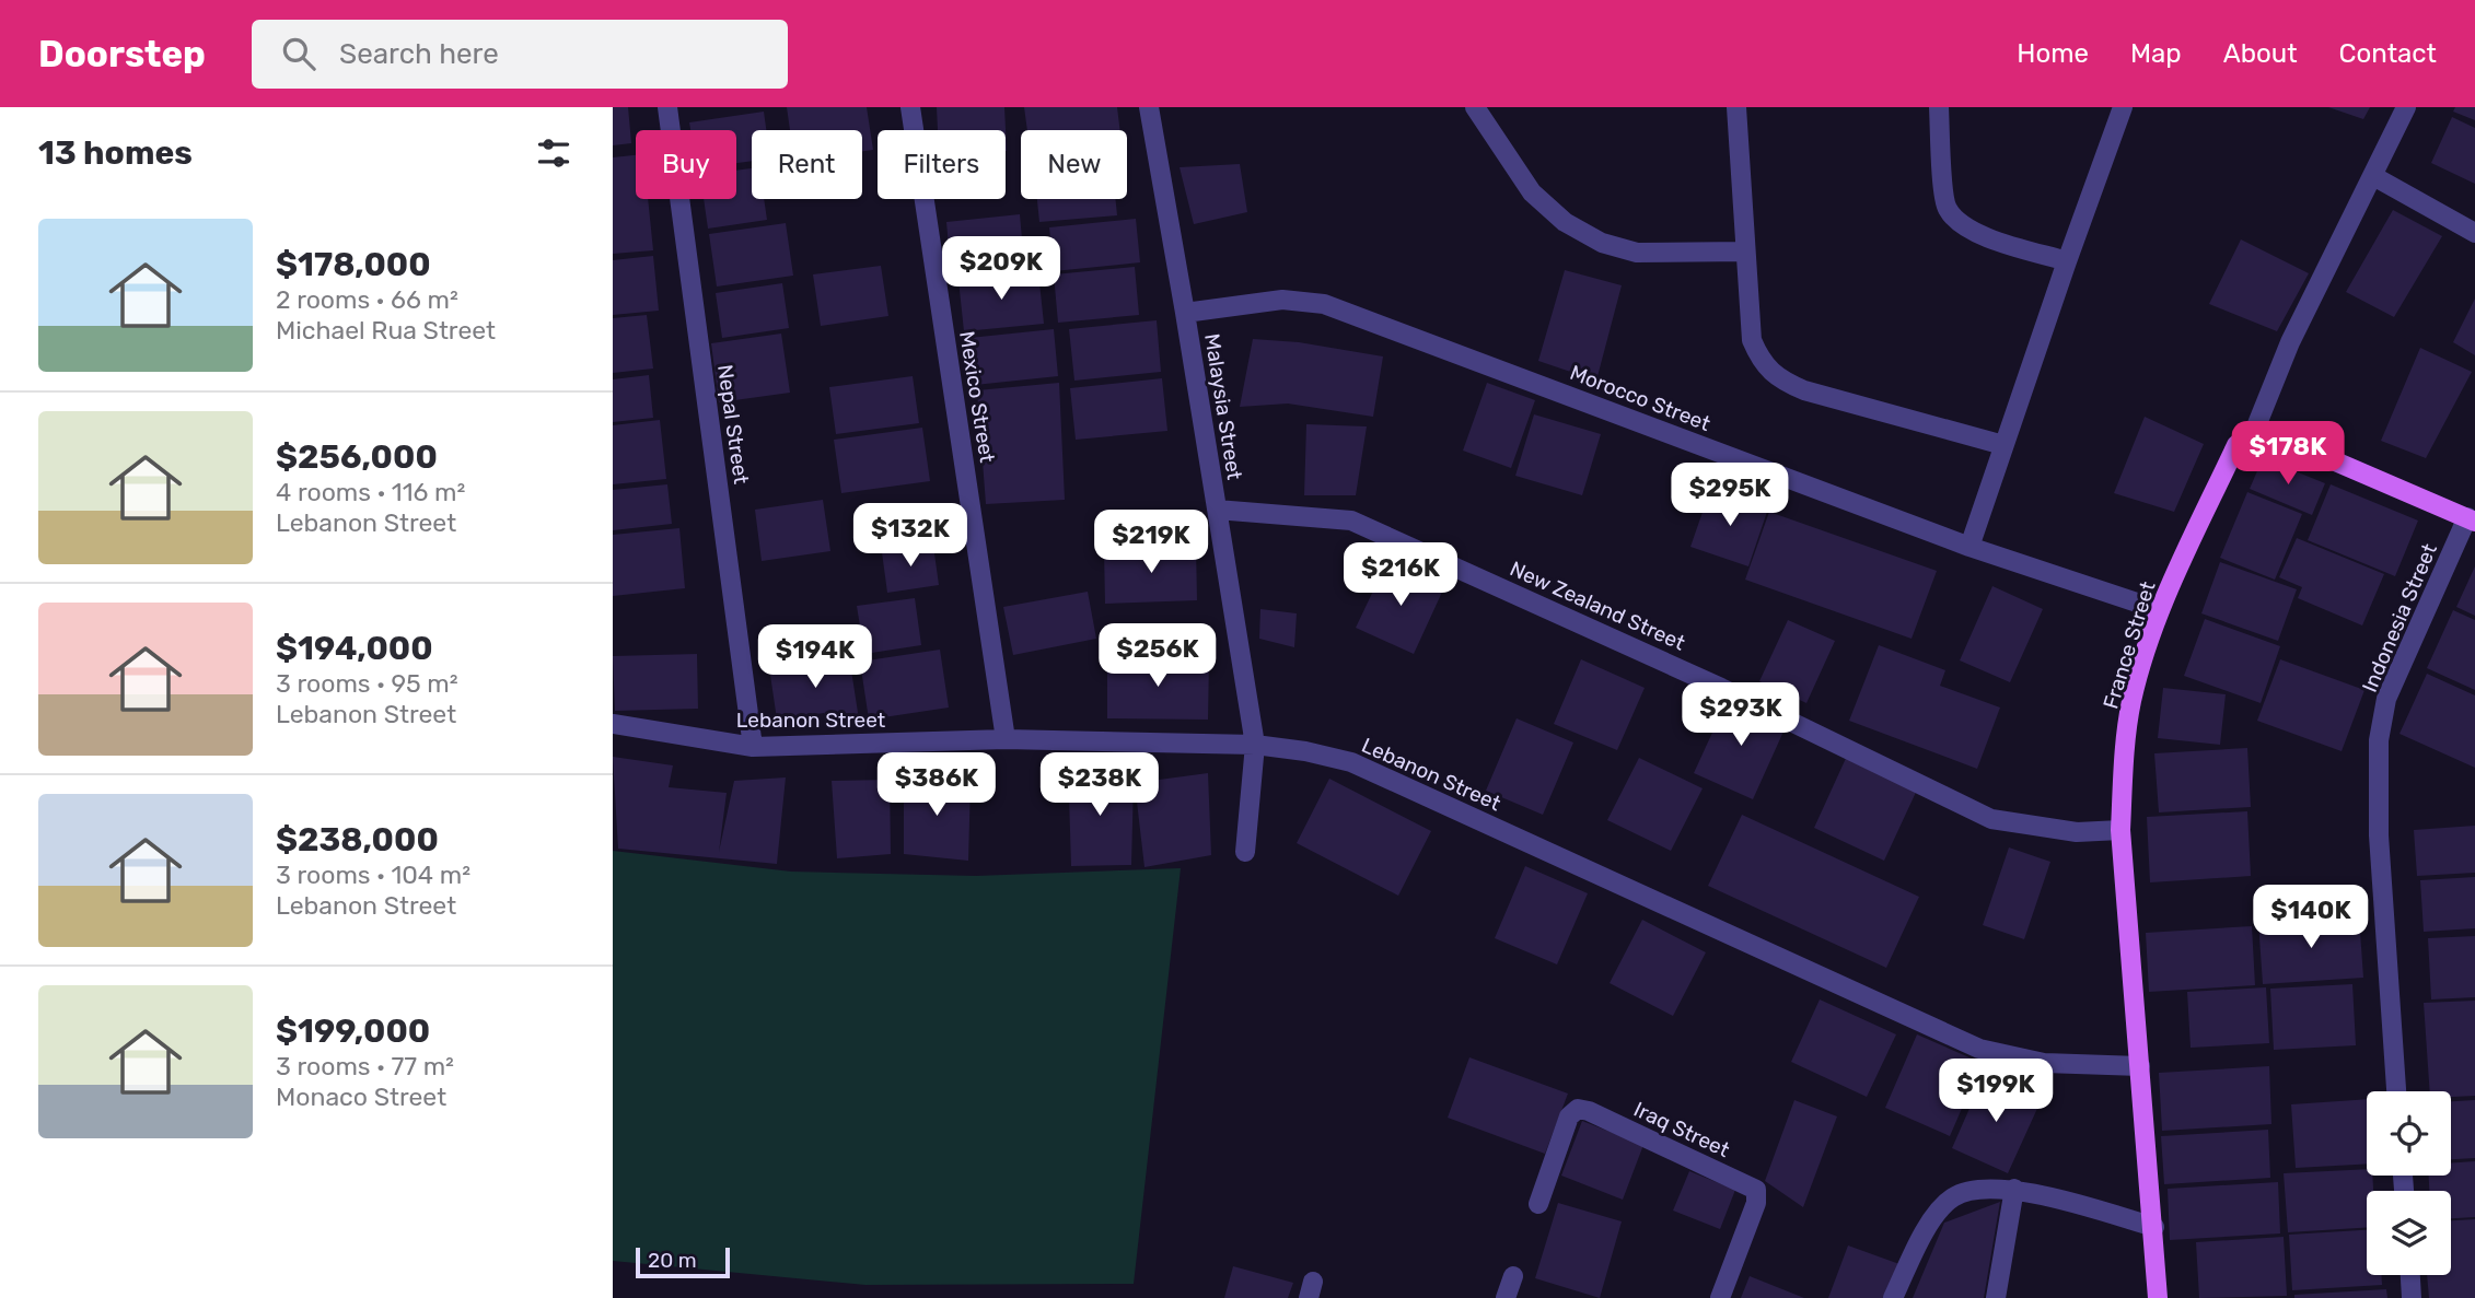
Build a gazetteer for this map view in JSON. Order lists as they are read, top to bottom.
{
  "streets": {
    "main road": ["France Street"],
    "street": [
      "Mexico Street",
      "Morocco Street",
      "Malaysia Street",
      "Nepal Street",
      "New Zealand Street",
      "Indonesia Street",
      "Lebanon Street",
      "Iraq Street"
    ]
  },
  "crossings": [
    ["Mexico Street", "Lebanon Street"],
    ["Morocco Street", "Malaysia Street"],
    ["Morocco Street", "France Street"],
    ["Malaysia Street", "New Zealand Street"],
    ["Malaysia Street", "Lebanon Street"],
    ["Nepal Street", "Lebanon Street"],
    ["New Zealand Street", "France Street"],
    ["France Street", "Lebanon Street"]
  ],
  "scale_bar": "20 m",
  "page": {
    "header": "Doorstep",
    "search": "Search here",
    "nav": [
      "Home",
      "Map",
      "About",
      "Contact"
    ],
    "heading": "13 homes",
    "chip": [
      "Buy",
      "Rent",
      "Filters",
      "New"
    ],
    "list": [
      {
        "name": "$178,000",
        "note": "2 rooms · 66 m² · Michael Rua Street"
      },
      {
        "name": "$256,000",
        "note": "4 rooms · 116 m² · Lebanon Street"
      },
      {
        "name": "$194,000",
        "note": "3 rooms · 95 m² · Lebanon Street"
      },
      {
        "name": "$238,000",
        "note": "3 rooms · 104 m² · Lebanon Street"
      },
      {
        "name": "$199,000",
        "note": "3 rooms · 77 m² · Monaco Street"
      }
    ],
    "price": [
      "$209K",
      "$178K",
      "$295K",
      "$132K",
      "$219K",
      "$216K",
      "$256K",
      "$194K",
      "$293K",
      "$386K",
      "$238K",
      "$140K",
      "$199K"
    ],
    "scale": "20 m"
  }
}
